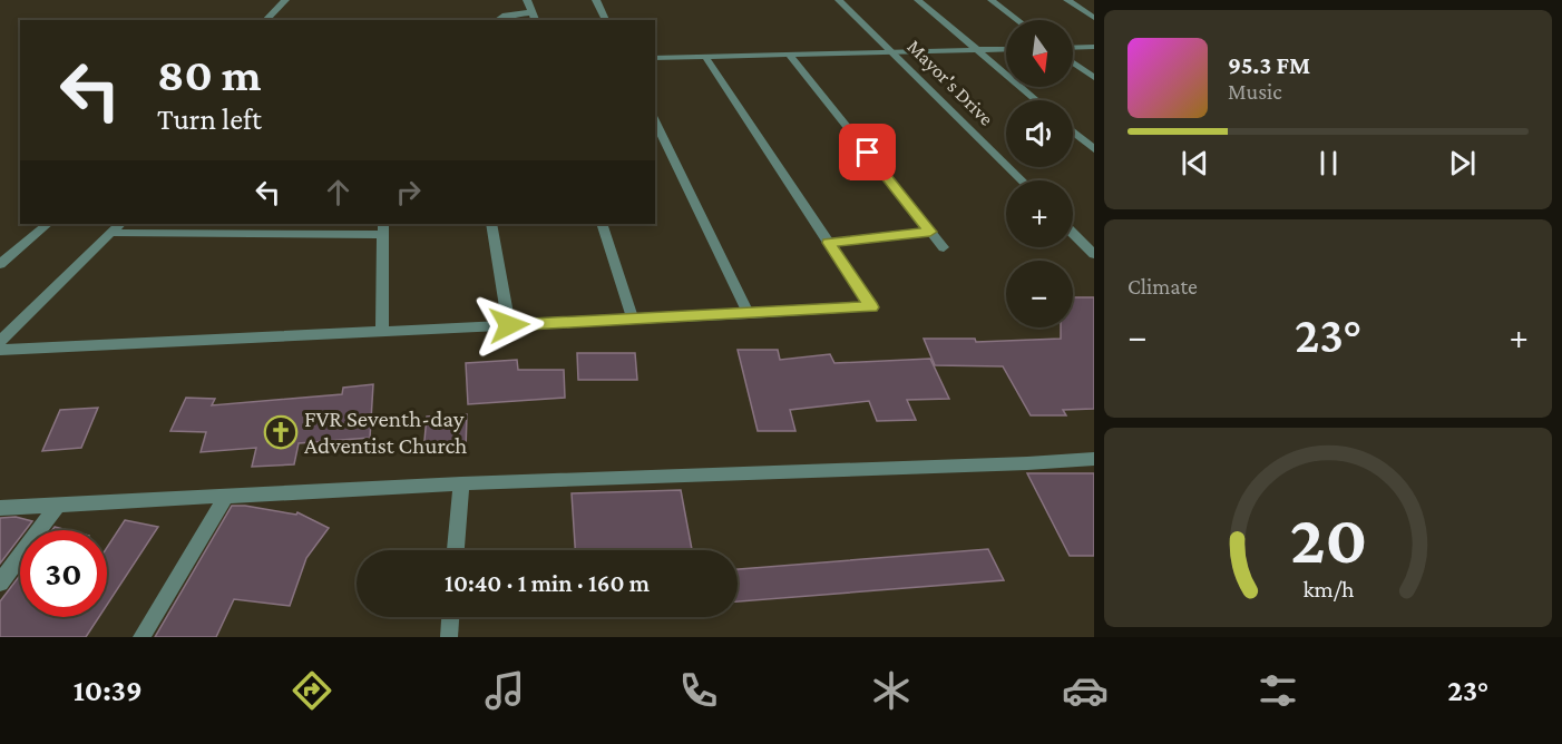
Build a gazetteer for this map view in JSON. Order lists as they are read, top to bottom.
{
  "streets": {
    "street": ["Mayor's Drive"]
  },
  "places": {
    "church": ["FVR Seventh-day Adventist Church"]
  },
  "north": "bottom",
  "page": {
    "map_buttons": ["+", "−"],
    "turn": ["80 m", "Turn left"],
    "song": ["95.3 FM", "Music"],
    "tile": "Climate",
    "heat": ["−", "23°", "+"],
    "limit": "30",
    "trip": "10:40 · 1 min · 160 m",
    "tabs": ["10:39", "23°"],
    "gauge": ["20", "km/h"]
  }
}
